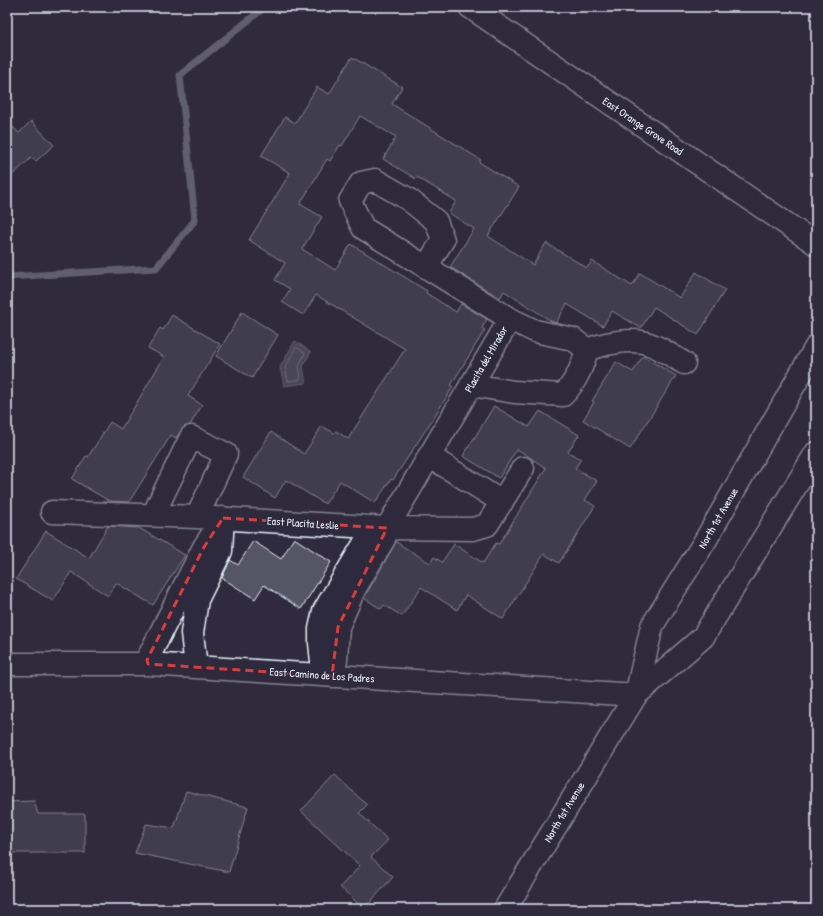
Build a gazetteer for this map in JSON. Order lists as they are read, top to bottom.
{
  "streets": {
    "street": [
      "East Orange Grove Road",
      "Placita del Mirador",
      "North 1st Avenue",
      "East Placita Leslie",
      "East Camino de Los Padres"
    ]
  },
  "crossings": [
    ["Placita del Mirador", "East Placita Leslie"],
    ["North 1st Avenue", "East Camino de Los Padres"]
  ]
}
